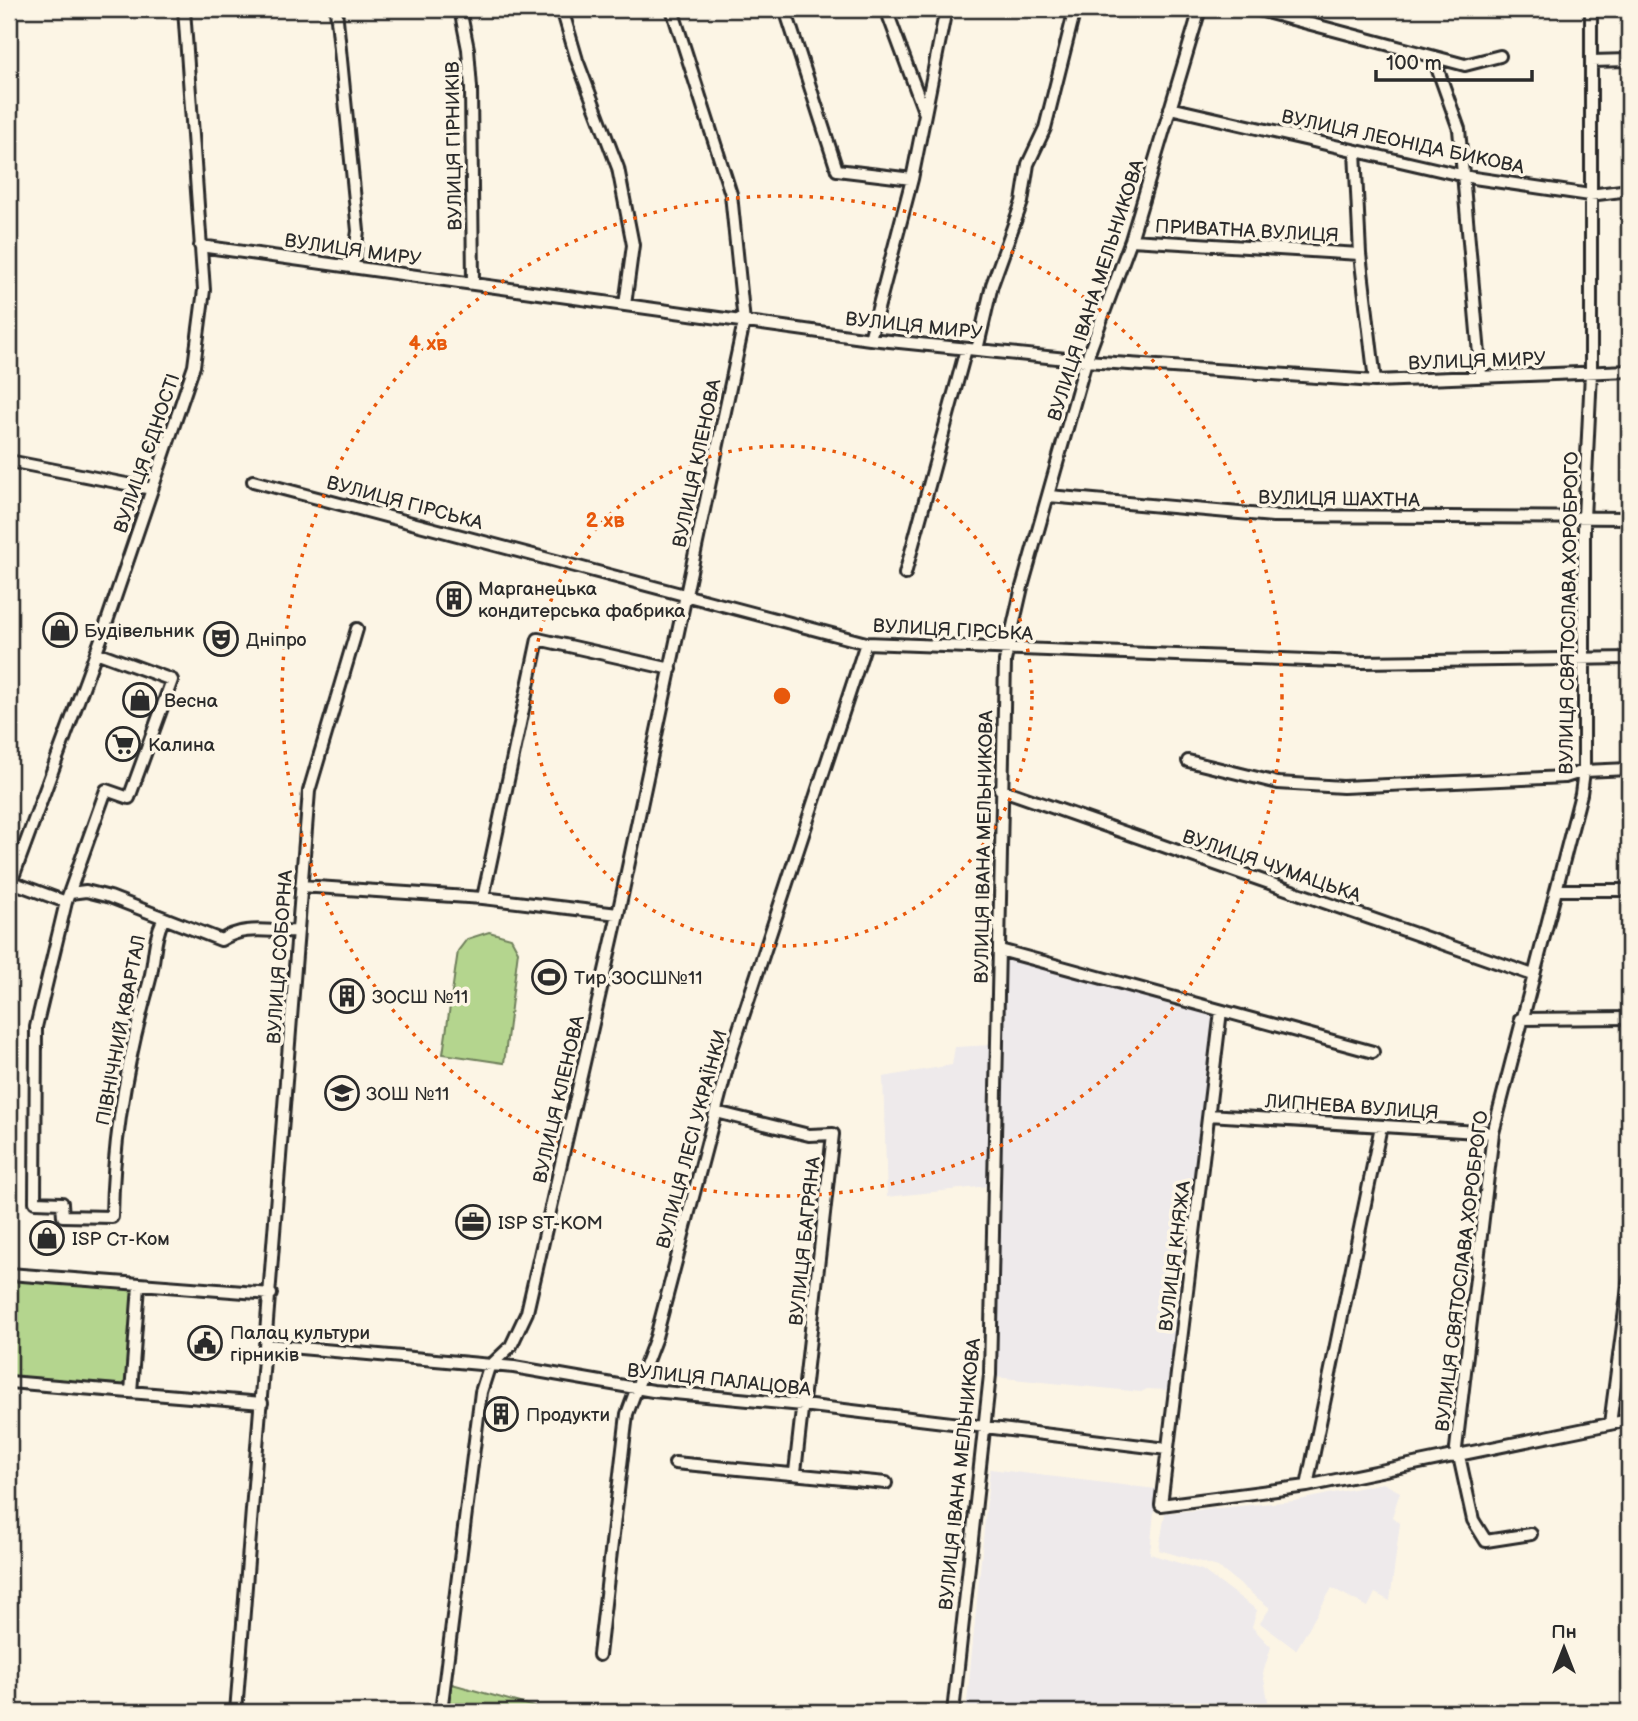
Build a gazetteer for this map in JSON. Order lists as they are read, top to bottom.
{
  "streets": {
    "street": [
      "ВУЛИЦЯ ЛЕОНІДА БИКОВА",
      "ВУЛИЦЯ ГІРНИКІВ",
      "ПРИВАТНА ВУЛИЦЯ",
      "ВУЛИЦЯ МИРУ",
      "ВУЛИЦЯ ІВАНА МЕЛЬНИКОВА",
      "ВУЛИЦЯ ЄДНОСТІ",
      "ВУЛИЦЯ КЛЕНОВА",
      "ВУЛИЦЯ ШАХТНА",
      "ВУЛИЦЯ ГІРСЬКА",
      "ВУЛИЦЯ СВЯТОСЛАВА ХОРОБРОГО",
      "ВУЛИЦЯ ЧУМАЦЬКА",
      "ВУЛИЦЯ СОБОРНА",
      "ПІВНІЧНИЙ КВАРТАЛ",
      "ЛИПНЕВА ВУЛИЦЯ",
      "ВУЛИЦЯ ЛЕСІ УКРАЇНКИ",
      "ВУЛИЦЯ БАГРЯНА",
      "ВУЛИЦЯ КНЯЖА",
      "ВУЛИЦЯ ПАЛАЦОВА"
    ]
  },
  "crossings": [
    ["ВУЛИЦЯ ЛЕОНІДА БИКОВА", "ВУЛИЦЯ ІВАНА МЕЛЬНИКОВА"],
    ["ВУЛИЦЯ ЛЕОНІДА БИКОВА", "ВУЛИЦЯ СВЯТОСЛАВА ХОРОБРОГО"],
    ["ВУЛИЦЯ ГІРНИКІВ", "ВУЛИЦЯ МИРУ"],
    ["ПРИВАТНА ВУЛИЦЯ", "ВУЛИЦЯ ІВАНА МЕЛЬНИКОВА"],
    ["ВУЛИЦЯ МИРУ", "ВУЛИЦЯ ІВАНА МЕЛЬНИКОВА"],
    ["ВУЛИЦЯ МИРУ", "ВУЛИЦЯ ЄДНОСТІ"],
    ["ВУЛИЦЯ МИРУ", "ВУЛИЦЯ КЛЕНОВА"],
    ["ВУЛИЦЯ МИРУ", "ВУЛИЦЯ СВЯТОСЛАВА ХОРОБРОГО"],
    ["ВУЛИЦЯ ІВАНА МЕЛЬНИКОВА", "ВУЛИЦЯ ШАХТНА"],
    ["ВУЛИЦЯ ІВАНА МЕЛЬНИКОВА", "ВУЛИЦЯ ГІРСЬКА"],
    ["ВУЛИЦЯ ІВАНА МЕЛЬНИКОВА", "ВУЛИЦЯ ЧУМАЦЬКА"],
    ["ВУЛИЦЯ ІВАНА МЕЛЬНИКОВА", "ВУЛИЦЯ ПАЛАЦОВА"],
    ["ВУЛИЦЯ ЄДНОСТІ", "ПІВНІЧНИЙ КВАРТАЛ"],
    ["ВУЛИЦЯ КЛЕНОВА", "ВУЛИЦЯ ГІРСЬКА"],
    ["ВУЛИЦЯ КЛЕНОВА", "ВУЛИЦЯ ПАЛАЦОВА"],
    ["ВУЛИЦЯ ШАХТНА", "ВУЛИЦЯ СВЯТОСЛАВА ХОРОБРОГО"],
    ["ВУЛИЦЯ ГІРСЬКА", "ВУЛИЦЯ СВЯТОСЛАВА ХОРОБРОГО"],
    ["ВУЛИЦЯ ГІРСЬКА", "ВУЛИЦЯ ЛЕСІ УКРАЇНКИ"],
    ["ВУЛИЦЯ СВЯТОСЛАВА ХОРОБРОГО", "ВУЛИЦЯ ЧУМАЦЬКА"],
    ["ВУЛИЦЯ СВЯТОСЛАВА ХОРОБРОГО", "ЛИПНЕВА ВУЛИЦЯ"],
    ["ВУЛИЦЯ СОБОРНА", "ПІВНІЧНИЙ КВАРТАЛ"],
    ["ВУЛИЦЯ СОБОРНА", "ВУЛИЦЯ ПАЛАЦОВА"],
    ["ЛИПНЕВА ВУЛИЦЯ", "ВУЛИЦЯ КНЯЖА"],
    ["ВУЛИЦЯ ЛЕСІ УКРАЇНКИ", "ВУЛИЦЯ БАГРЯНА"],
    ["ВУЛИЦЯ ЛЕСІ УКРАЇНКИ", "ВУЛИЦЯ ПАЛАЦОВА"],
    ["ВУЛИЦЯ БАГРЯНА", "ВУЛИЦЯ ПАЛАЦОВА"],
    ["ВУЛИЦЯ КНЯЖА", "ВУЛИЦЯ ПАЛАЦОВА"]
  ],
  "places": {
    "building": ["Марганецька кондитерська фабрика", "ЗОСШ №11", "Продукти"],
    "shop": ["Будівельник", "Весна", "ISP Ст-Ком"],
    "theatre": ["Дніпро"],
    "supermarket": ["Калина"],
    "sports": ["Тир ЗОСШ№11"],
    "school or university": ["ЗОШ №11"],
    "office": ["ISP ST-KOM"],
    "public building": ["Палац культури гірників"]
  },
  "scale_bar": "100 m",
  "north": "top",
  "rings": ["4 хв", "2 хв"]
}
